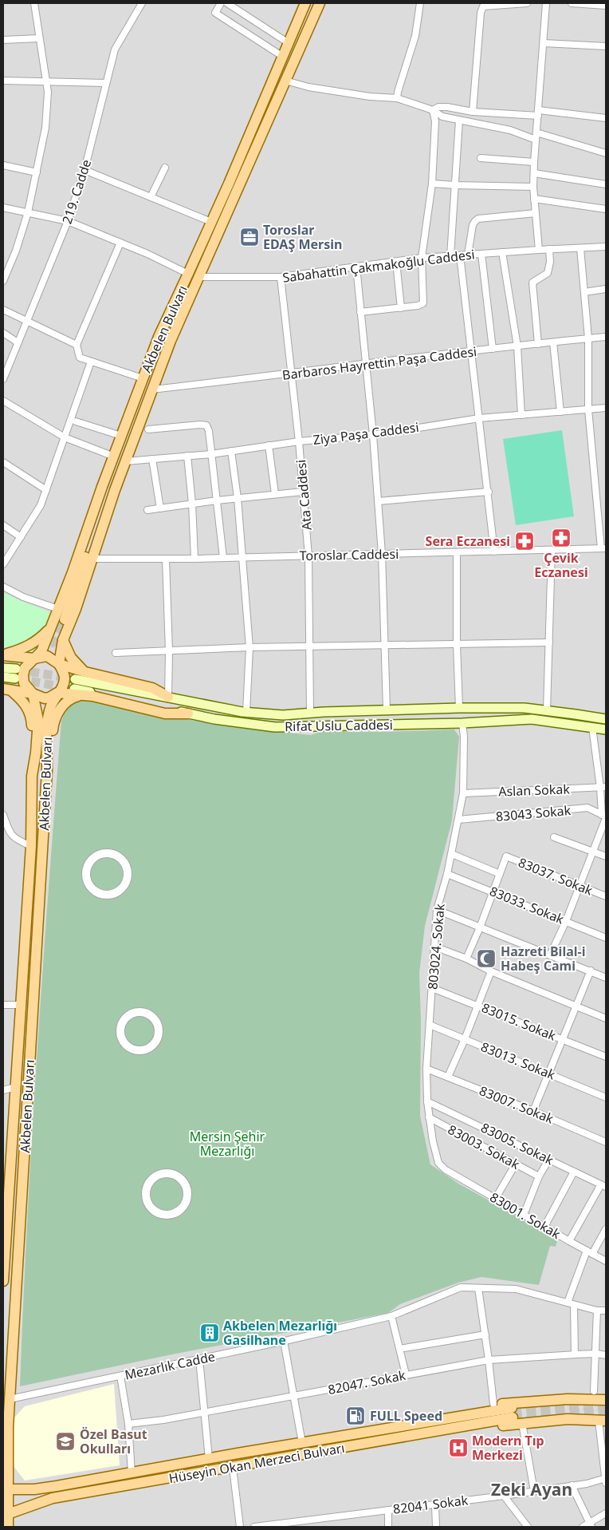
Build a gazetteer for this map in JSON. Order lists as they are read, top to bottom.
{
  "streets": {
    "main road": ["Akbelen Bulvarı", "Rifat Uslu Caddesi", "Hüseyin Okan Merzeci Bulvarı"],
    "street": [
      "219. Cadde",
      "Sabahattin Çakmakoğlu Caddesi",
      "Barbaros Hayrettin Paşa Caddesi",
      "Ziya Paşa Caddesi",
      "Ata Caddesi",
      "Toroslar Caddesi",
      "Aslan Sokak",
      "83043 Sokak",
      "83037. Sokak",
      "83033. Sokak",
      "803024. Sokak",
      "83015. Sokak",
      "83013. Sokak",
      "83007. Sokak",
      "83005. Sokak",
      "83003. Sokak",
      "83001. Sokak",
      "Mezarlık Cadde",
      "82047. Sokak",
      "82041 Sokak"
    ]
  },
  "crossings": [
    ["Sabahattin Çakmakoğlu Caddesi", "Akbelen Bulvarı"],
    ["Sabahattin Çakmakoğlu Caddesi", "Ata Caddesi"],
    ["Akbelen Bulvarı", "Barbaros Hayrettin Paşa Caddesi"],
    ["Akbelen Bulvarı", "Ziya Paşa Caddesi"],
    ["Akbelen Bulvarı", "Toroslar Caddesi"],
    ["Akbelen Bulvarı", "Mezarlık Cadde"],
    ["Akbelen Bulvarı", "Hüseyin Okan Merzeci Bulvarı"],
    ["Barbaros Hayrettin Paşa Caddesi", "Ata Caddesi"],
    ["Ziya Paşa Caddesi", "Ata Caddesi"],
    ["Ata Caddesi", "Toroslar Caddesi"],
    ["Ata Caddesi", "Rifat Uslu Caddesi"],
    ["Rifat Uslu Caddesi", "803024. Sokak"],
    ["Aslan Sokak", "803024. Sokak"],
    ["83043 Sokak", "803024. Sokak"],
    ["83033. Sokak", "803024. Sokak"],
    ["803024. Sokak", "83015. Sokak"],
    ["803024. Sokak", "83013. Sokak"],
    ["803024. Sokak", "83007. Sokak"],
    ["803024. Sokak", "83005. Sokak"],
    ["803024. Sokak", "83003. Sokak"],
    ["803024. Sokak", "83001. Sokak"]
  ],
  "districts": ["Zeki Ayan"],
  "parks": ["Mersin Şehir Mezarlığı"],
  "places": {
    "office": ["Toroslar EDAŞ Mersin"],
    "pharmacy": ["Çevik Eczanesi", "Sera Eczanesi"],
    "mosque": ["Hazreti Bilal-i Habeş Cami"],
    "building": ["Akbelen Mezarlığı Gasilhane"],
    "fuel station": ["FULL Speed"],
    "school or university": ["Özel Basut Okulları"],
    "hospital": ["Modern Tıp Merkezi"]
  }
}
